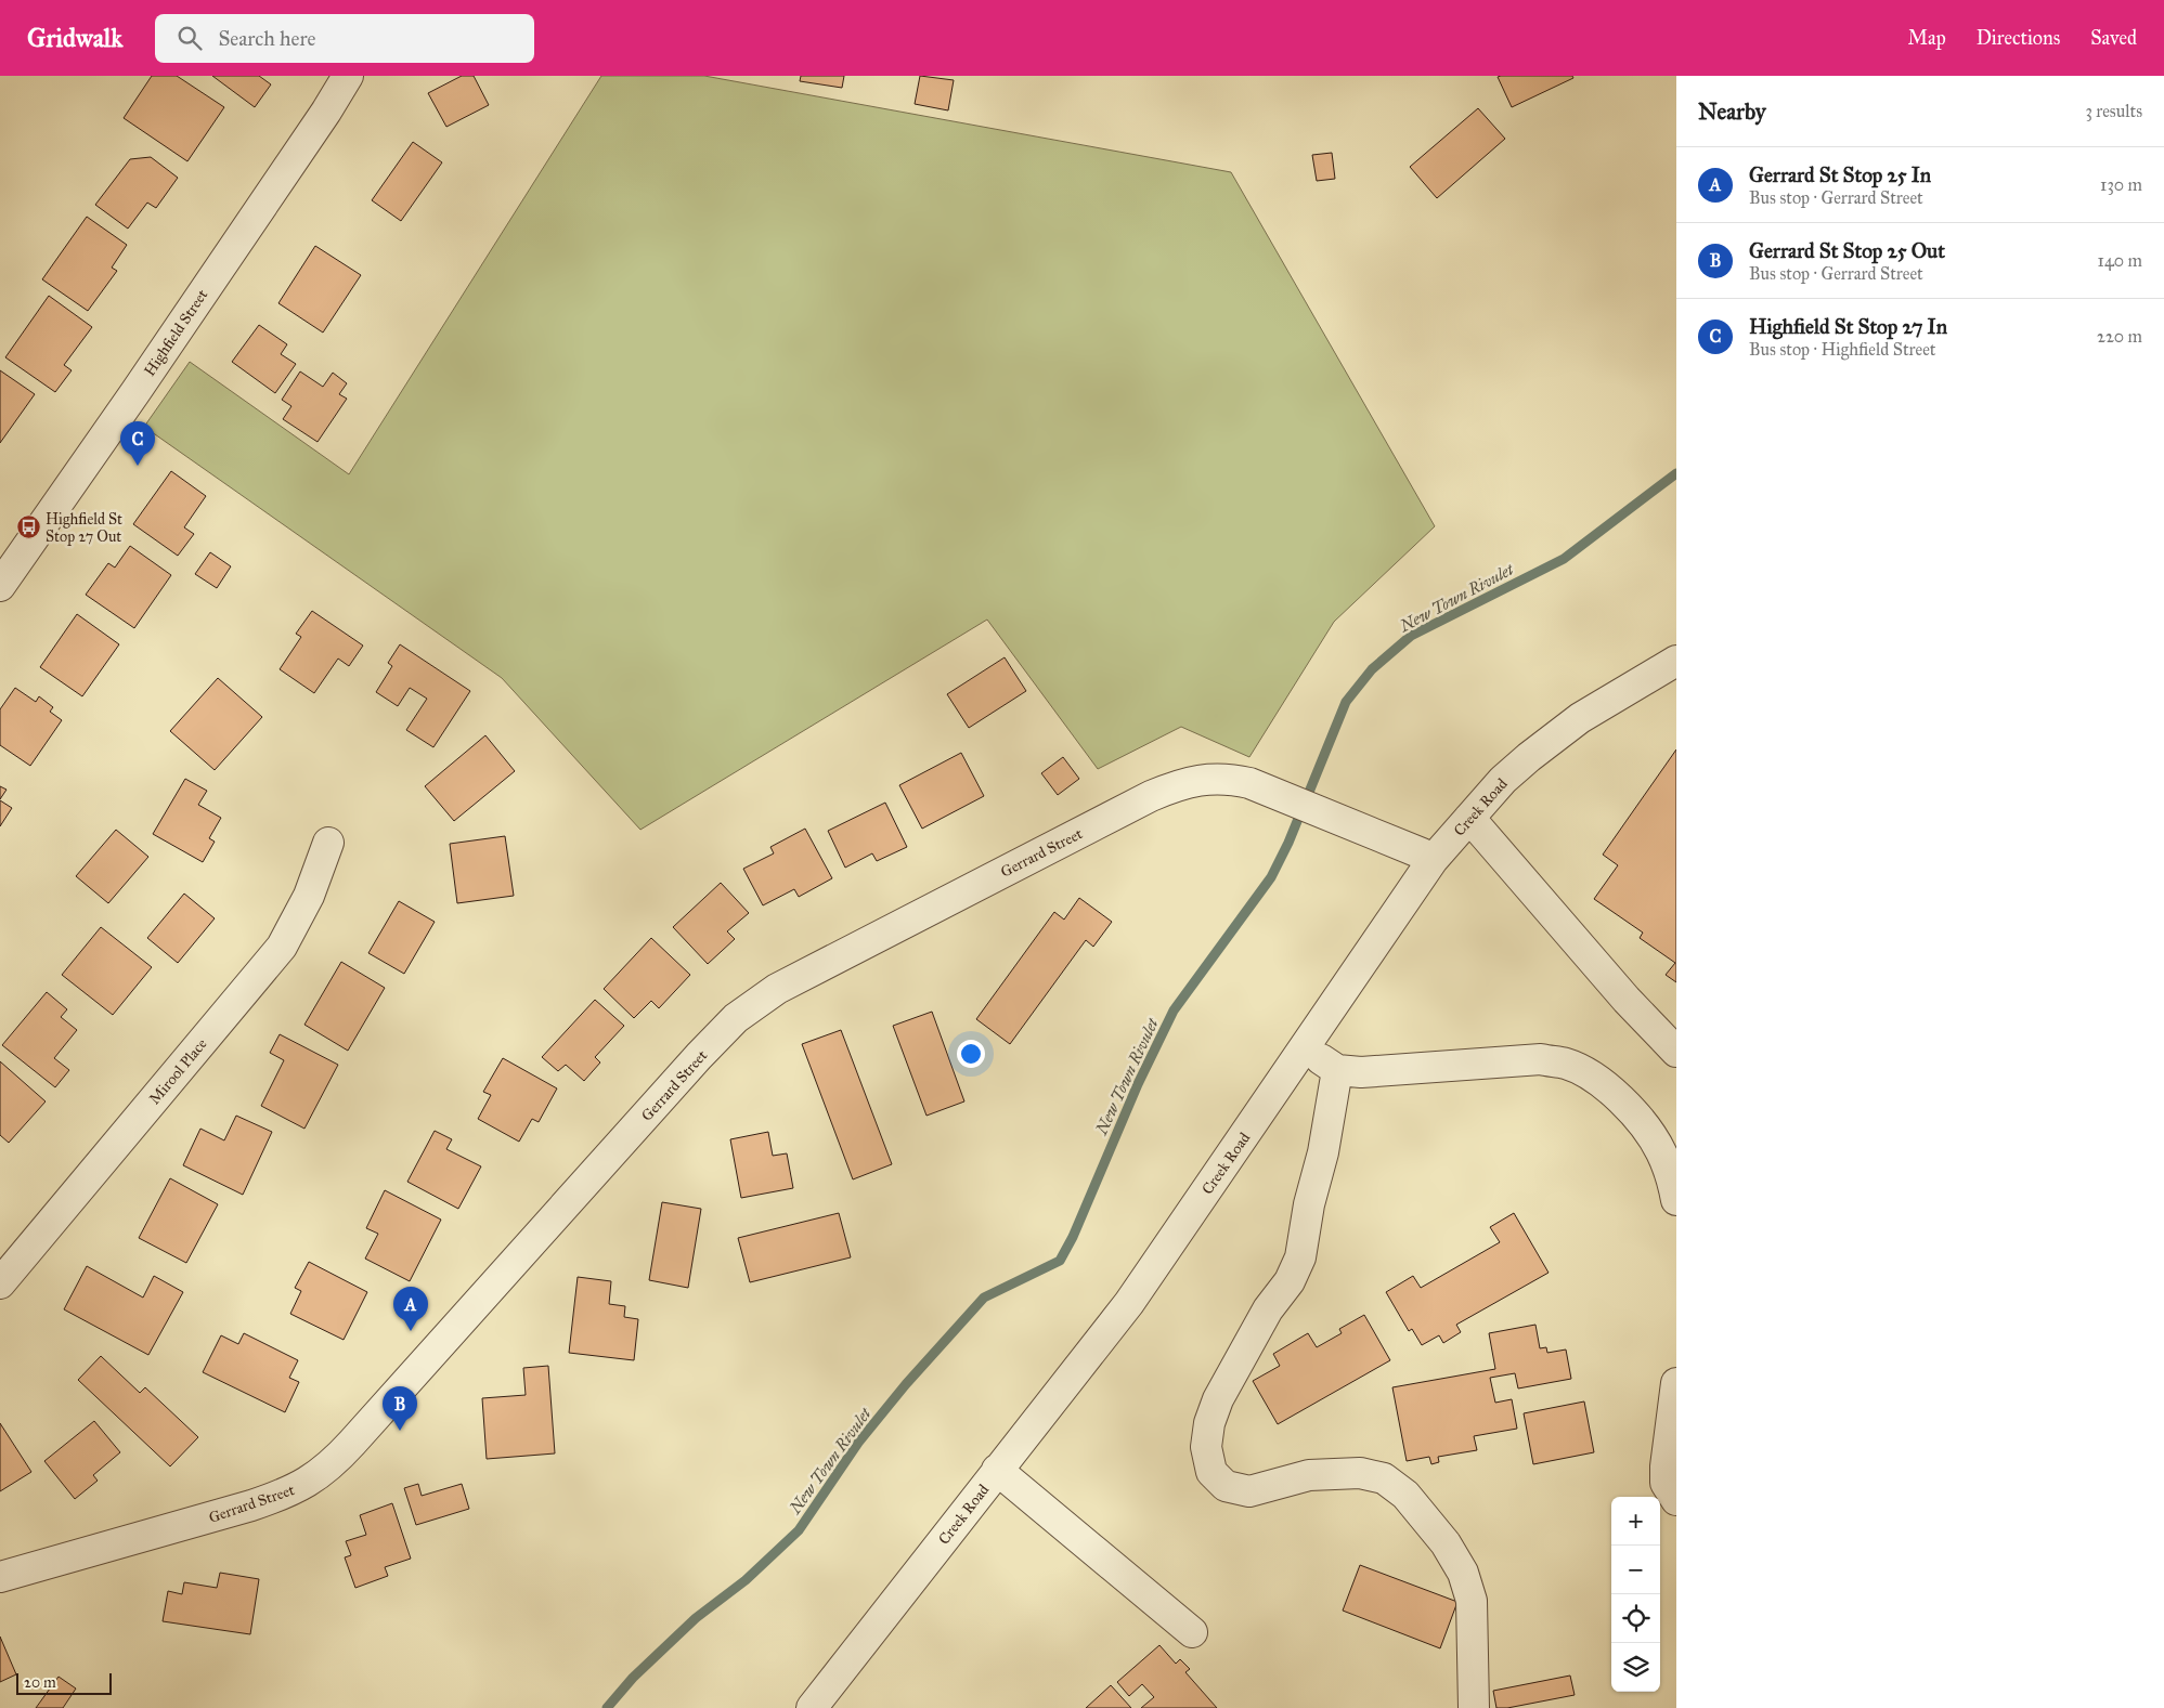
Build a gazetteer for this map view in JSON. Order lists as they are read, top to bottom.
{
  "streets": {
    "street": [
      "Highfield Street",
      "Creek Road",
      "Gerrard Street",
      "Mirool Place"
    ]
  },
  "crossings": [
    ["Creek Road", "Gerrard Street"]
  ],
  "water": ["New Town Rivulet"],
  "places": {
    "bus stop": ["Highfield St Stop 27 Out"]
  },
  "scale_bar": "20 m",
  "page": {
    "header": "Gridwalk",
    "search": "Search here",
    "nav": ["Map", "Directions", "Saved"],
    "heading": ["Nearby", "3 results"],
    "list": [
      {
        "mark": "A",
        "name": "Gerrard St Stop 25 In",
        "note": "Bus stop · Gerrard Street",
        "value": "130 m"
      },
      {
        "mark": "B",
        "name": "Gerrard St Stop 25 Out",
        "note": "Bus stop · Gerrard Street",
        "value": "140 m"
      },
      {
        "mark": "C",
        "name": "Highfield St Stop 27 In",
        "note": "Bus stop · Highfield Street",
        "value": "220 m"
      }
    ],
    "pins": ["C", "A", "B"],
    "map_buttons": ["+", "−"],
    "scale": "20 m"
  }
}
